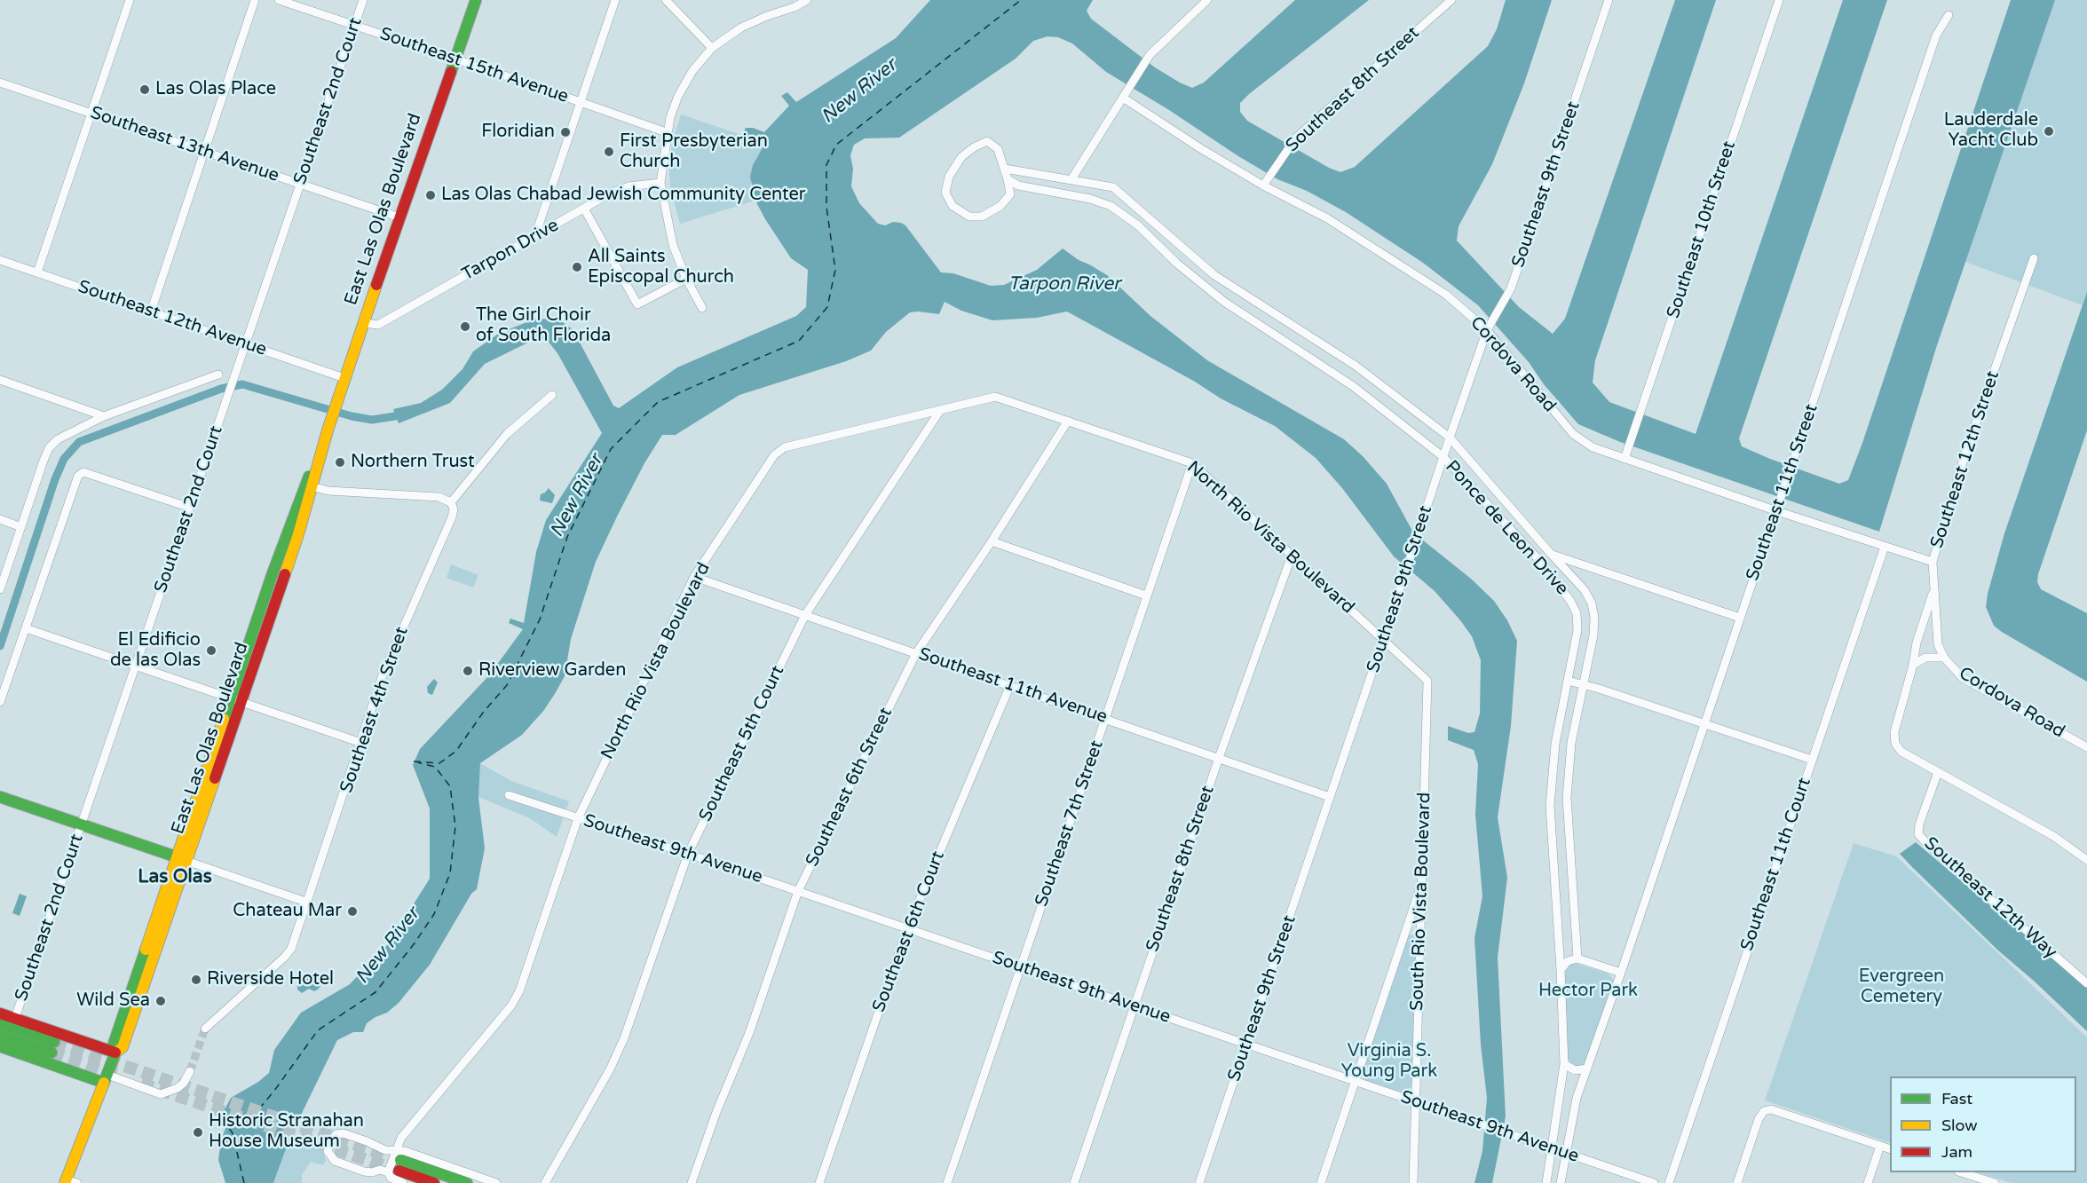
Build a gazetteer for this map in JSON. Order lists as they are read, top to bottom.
{
  "streets": {
    "main road": ["East Las Olas Boulevard"],
    "street": [
      "Southeast 15th Avenue",
      "Southeast 8th Street",
      "Southeast 2nd Court",
      "Southeast 13th Avenue",
      "Southeast 9th Street",
      "Southeast 10th Street",
      "Tarpon Drive",
      "Southeast 12th Avenue",
      "Cordova Road",
      "Southeast 12th Street",
      "Southeast 11th Street",
      "Ponce de Leon Drive",
      "North Rio Vista Boulevard",
      "Southeast 11th Avenue",
      "Southeast 4th Street",
      "Southeast 5th Court",
      "Southeast 6th Street",
      "Southeast 7th Street",
      "Southeast 9th Avenue",
      "Southeast 11th Court",
      "Southeast 12th Way",
      "South Rio Vista Boulevard",
      "Southeast 6th Court"
    ]
  },
  "crossings": [
    ["Southeast 15th Avenue", "Southeast 2nd Court"],
    ["Southeast 15th Avenue", "East Las Olas Boulevard"],
    ["Southeast 8th Street", "Cordova Road"],
    ["Southeast 8th Street", "North Rio Vista Boulevard"],
    ["Southeast 8th Street", "Southeast 11th Avenue"],
    ["Southeast 8th Street", "Southeast 9th Avenue"],
    ["Southeast 2nd Court", "Southeast 13th Avenue"],
    ["Southeast 2nd Court", "Southeast 12th Avenue"],
    ["Southeast 13th Avenue", "East Las Olas Boulevard"],
    ["Southeast 9th Street", "Cordova Road"],
    ["Southeast 9th Street", "Ponce de Leon Drive"],
    ["Southeast 9th Street", "North Rio Vista Boulevard"],
    ["Southeast 9th Street", "Southeast 11th Avenue"],
    ["Southeast 9th Street", "Southeast 9th Avenue"],
    ["Southeast 9th Street", "South Rio Vista Boulevard"],
    ["East Las Olas Boulevard", "Tarpon Drive"],
    ["East Las Olas Boulevard", "Southeast 12th Avenue"],
    ["Southeast 10th Street", "Cordova Road"],
    ["Cordova Road", "Southeast 12th Street"],
    ["Cordova Road", "Southeast 11th Street"],
    ["Cordova Road", "Southeast 11th Court"],
    ["Southeast 12th Street", "Southeast 12th Way"],
    ["Southeast 11th Street", "Southeast 9th Avenue"],
    ["Ponce de Leon Drive", "Southeast 9th Avenue"],
    ["North Rio Vista Boulevard", "Southeast 11th Avenue"],
    ["North Rio Vista Boulevard", "Southeast 5th Court"],
    ["North Rio Vista Boulevard", "Southeast 6th Street"],
    ["North Rio Vista Boulevard", "Southeast 7th Street"],
    ["North Rio Vista Boulevard", "Southeast 9th Avenue"],
    ["North Rio Vista Boulevard", "South Rio Vista Boulevard"],
    ["Southeast 11th Avenue", "Southeast 5th Court"],
    ["Southeast 11th Avenue", "Southeast 6th Street"],
    ["Southeast 11th Avenue", "Southeast 7th Street"],
    ["Southeast 11th Avenue", "Southeast 6th Court"],
    ["Southeast 5th Court", "Southeast 9th Avenue"],
    ["Southeast 6th Street", "Southeast 9th Avenue"],
    ["Southeast 7th Street", "Southeast 9th Avenue"],
    ["Southeast 9th Avenue", "South Rio Vista Boulevard"],
    ["Southeast 9th Avenue", "Southeast 6th Court"]
  ],
  "districts": ["Las Olas"],
  "water": ["New River", "Tarpon River"],
  "parks": ["Evergreen Cemetery", "Hector Park", "Virginia S. Young Park"],
  "places": [
    "Las Olas Place",
    "Lauderdale Yacht Club",
    "Floridian",
    "First Presbyterian Church",
    "Las Olas Chabad Jewish Community Center",
    "All Saints Episcopal Church",
    "The Girl Choir of South Florida",
    "Northern Trust",
    "El Edificio de las Olas",
    "Riverview Garden",
    "Chateau Mar",
    "Riverside Hotel",
    "Wild Sea",
    "Historic Stranahan House Museum"
  ],
  "legend": ["Fast", "Slow", "Jam"]
}
